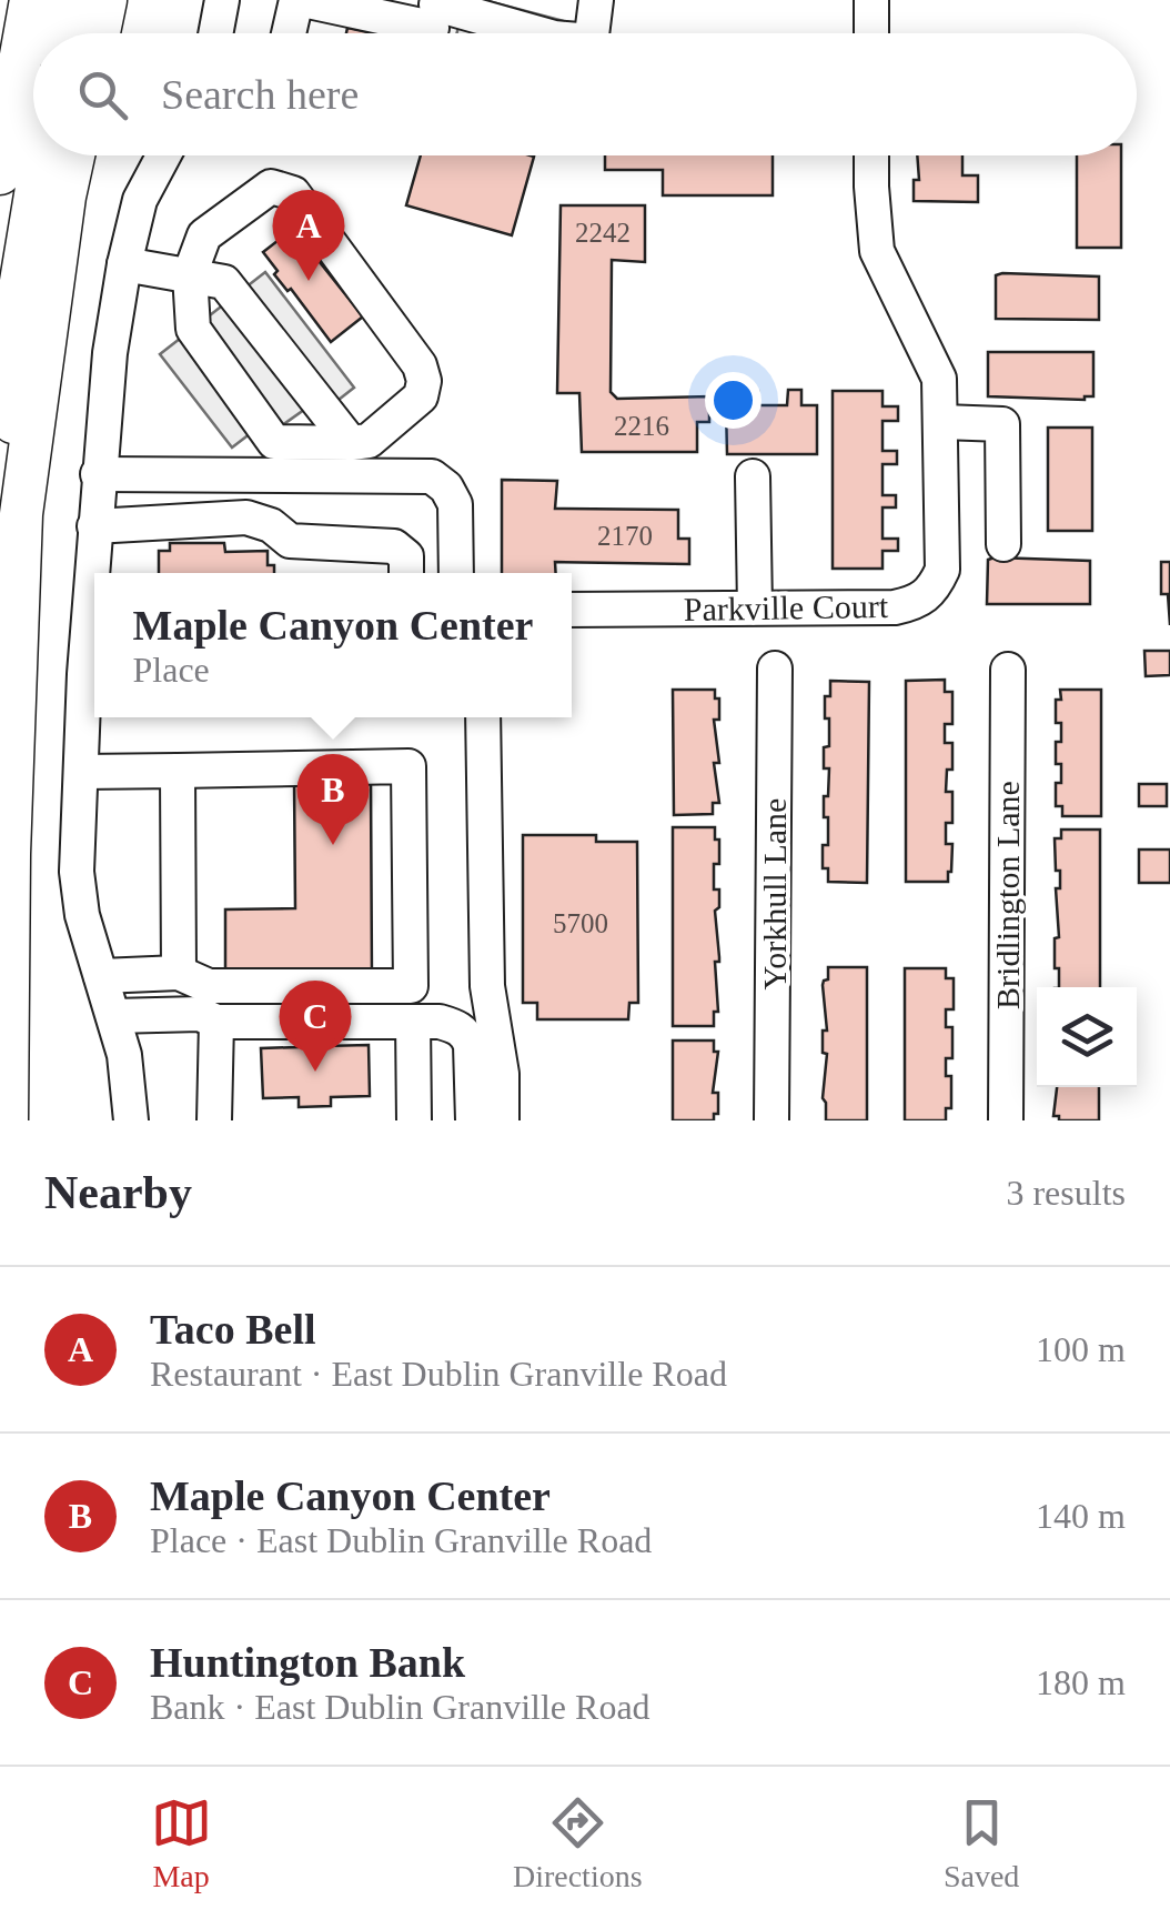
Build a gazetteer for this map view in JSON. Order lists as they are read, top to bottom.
{
  "streets": {
    "street": ["Parkville Court", "Yorkhull Lane", "Bridlington Lane"]
  },
  "house_numbers": [
    "2242",
    "2216",
    "2170",
    "5700"
  ],
  "page": {
    "search": "Search here",
    "pins": ["A", "B", "C"],
    "popup": ["Maple Canyon Center", "Place"],
    "heading": ["Nearby", "3 results"],
    "list": [
      {
        "mark": "A",
        "name": "Taco Bell",
        "note": "Restaurant · East Dublin Granville Road",
        "value": "100 m"
      },
      {
        "mark": "B",
        "name": "Maple Canyon Center",
        "note": "Place · East Dublin Granville Road",
        "value": "140 m"
      },
      {
        "mark": "C",
        "name": "Huntington Bank",
        "note": "Bank · East Dublin Granville Road",
        "value": "180 m"
      }
    ],
    "nav": ["Map", "Directions", "Saved"]
  }
}
